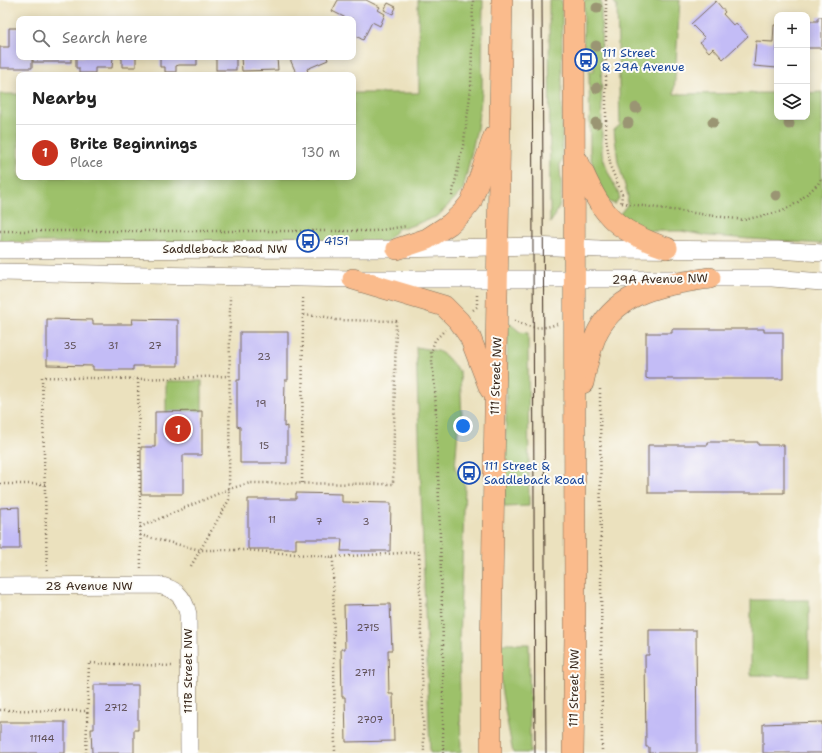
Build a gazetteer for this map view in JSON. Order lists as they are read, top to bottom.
{
  "streets": {
    "main road": ["111 Street NW"],
    "street": [
      "Saddleback Road NW",
      "29A Avenue NW",
      "28 Avenue NW",
      "111B Street NW"
    ]
  },
  "crossings": [
    ["Saddleback Road NW", "111 Street NW"],
    ["29A Avenue NW", "111 Street NW"],
    ["28 Avenue NW", "111B Street NW"]
  ],
  "places": {
    "bus stop": ["111 Street & 29A Avenue", "4151", "111 Street & Saddleback Road"]
  },
  "house_numbers": [
    "35",
    "31",
    "27",
    "23",
    "19",
    "15",
    "11",
    "7",
    "3",
    "2715",
    "2711",
    "2712",
    "2707",
    "11144"
  ],
  "page": {
    "map_buttons": ["+", "−"],
    "search": "Search here",
    "heading": "Nearby",
    "list": [
      {
        "mark": "1",
        "name": "Brite Beginnings",
        "note": "Place",
        "value": "130 m"
      }
    ],
    "pins": "1"
  }
}
